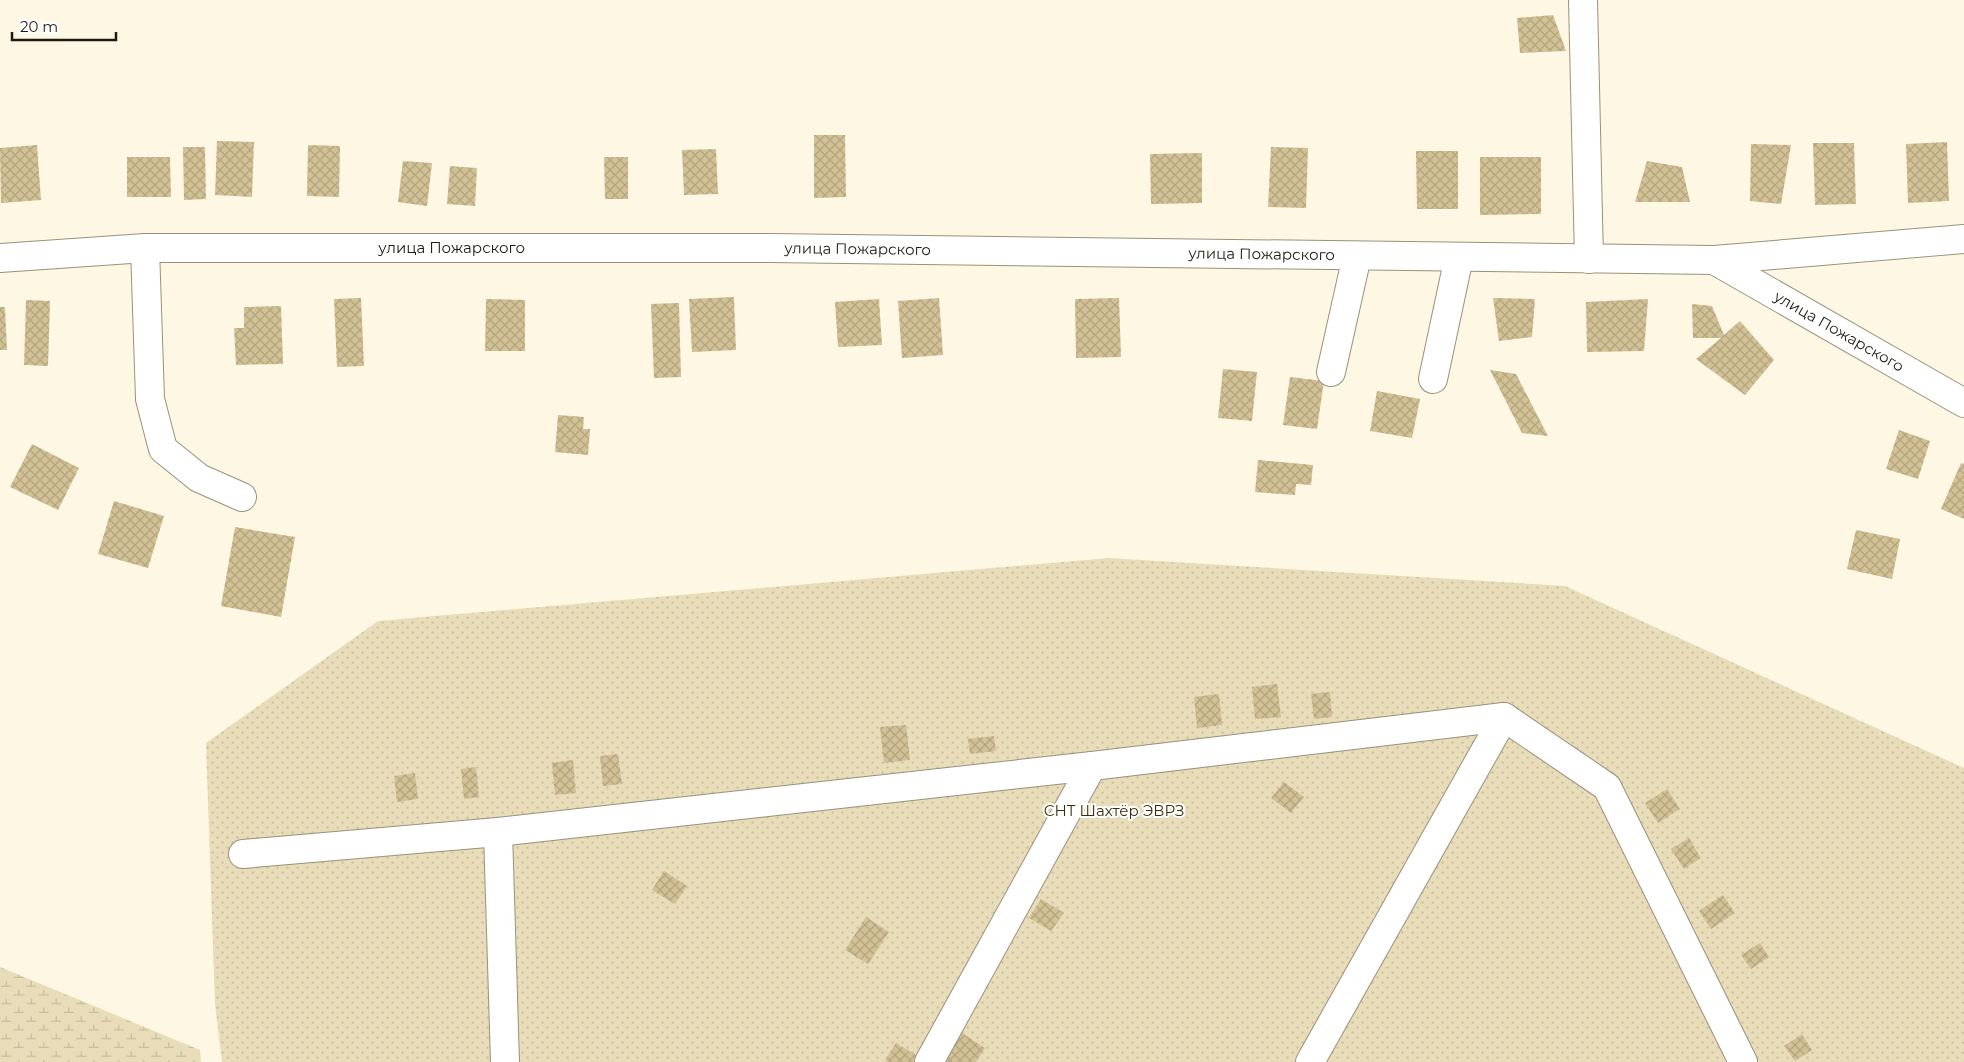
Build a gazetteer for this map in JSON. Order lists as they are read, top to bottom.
{
  "streets": {
    "street": ["улица Пожарского"]
  },
  "parks": ["СНТ Шахтёр ЭВРЗ"],
  "scale_bar": "20 m"
}
